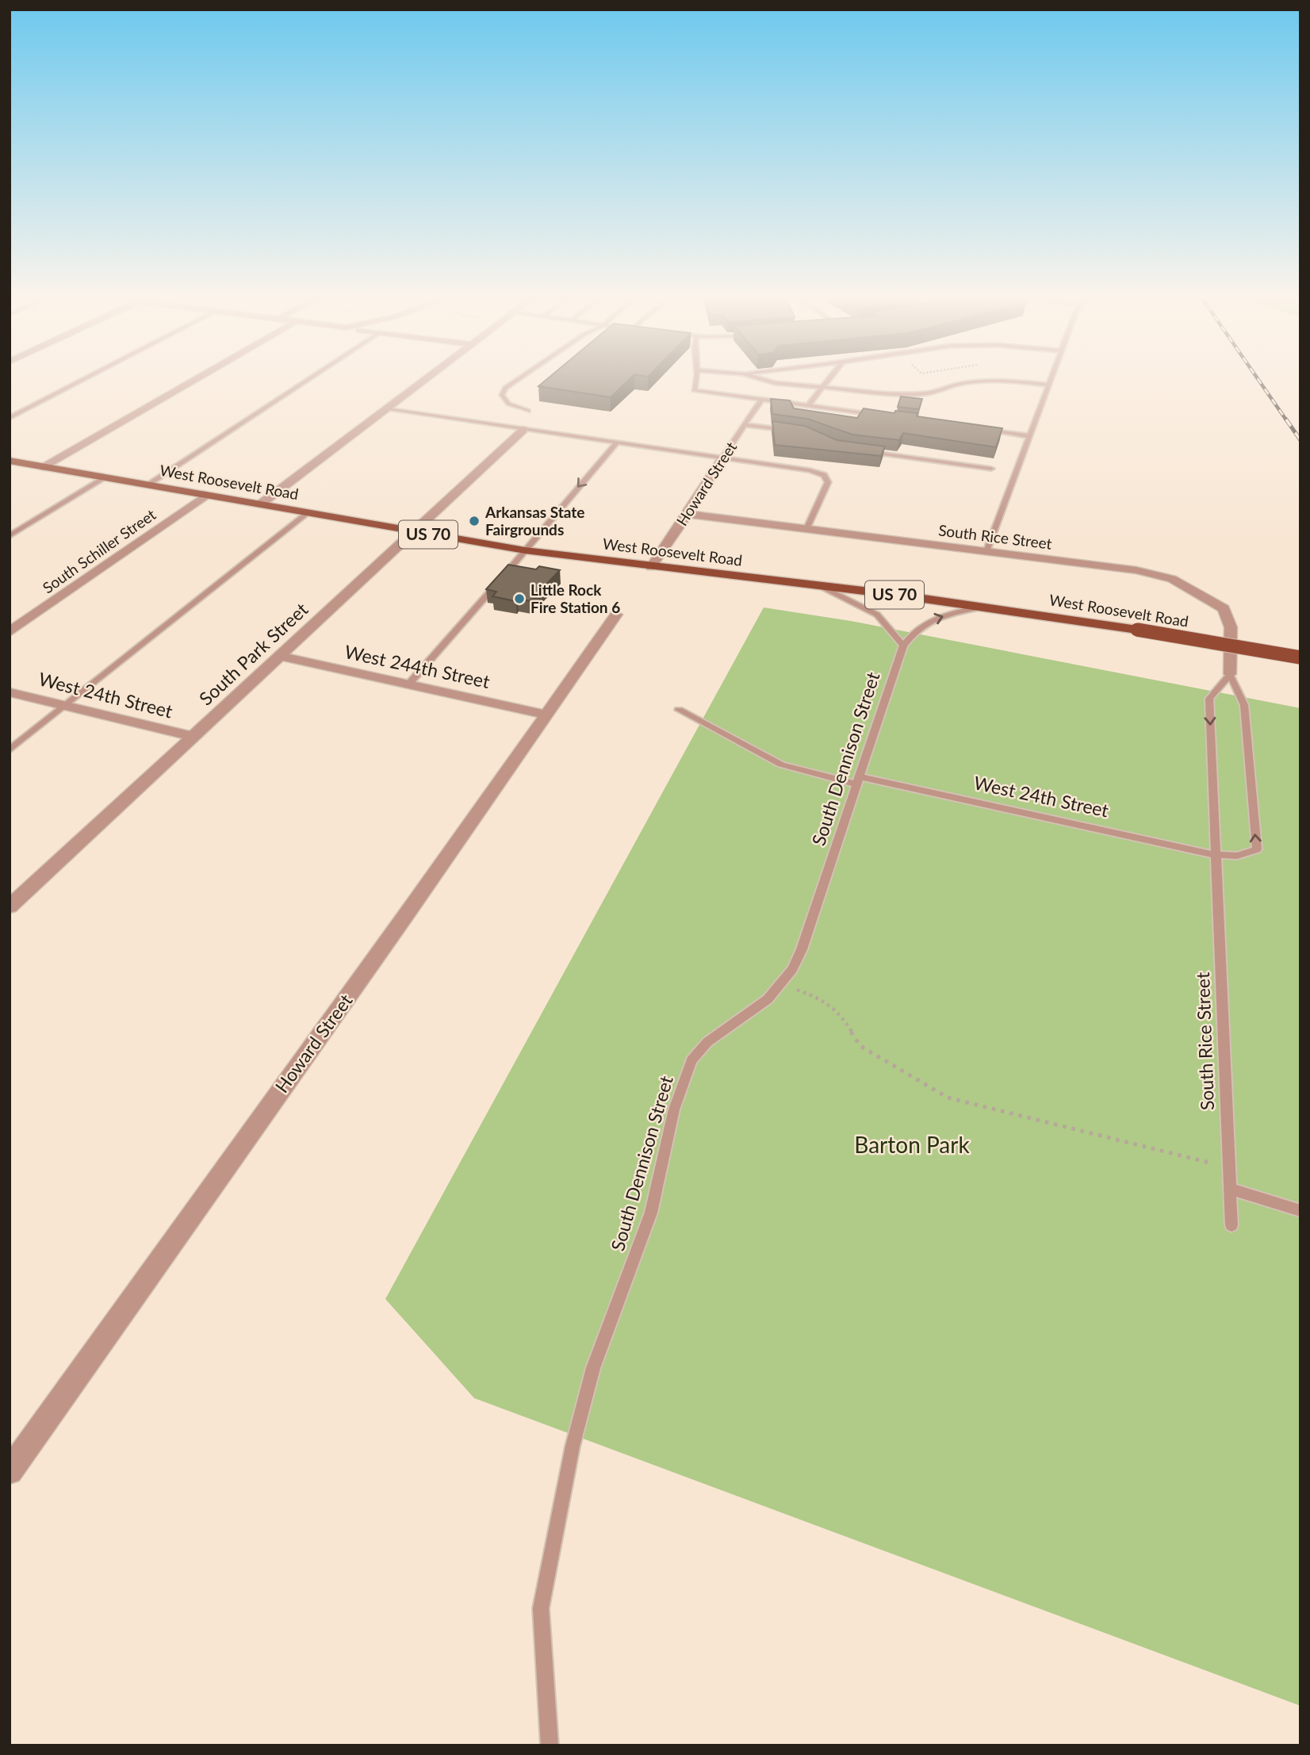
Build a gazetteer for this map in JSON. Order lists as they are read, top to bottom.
{
  "streets": {
    "main road": ["West Roosevelt Road", "US 70"],
    "street": [
      "Howard Street",
      "South Rice Street",
      "South Schiller Street",
      "South Park Street",
      "West 244th Street",
      "West 24th Street"
    ],
    "lane": ["South Dennison Street"]
  },
  "crossings": [
    ["West Roosevelt Road", "Howard Street"],
    ["West Roosevelt Road", "South Schiller Street"],
    ["West Roosevelt Road", "South Park Street"],
    ["Howard Street", "South Rice Street"],
    ["Howard Street", "West 244th Street"],
    ["South Rice Street", "West 24th Street"],
    ["South Park Street", "West 244th Street"],
    ["South Park Street", "West 24th Street"],
    ["West 24th Street", "South Dennison Street"]
  ],
  "parks": ["Barton Park"],
  "places": ["Arkansas State Fairgrounds", "Little Rock Fire Station 6"]
}
